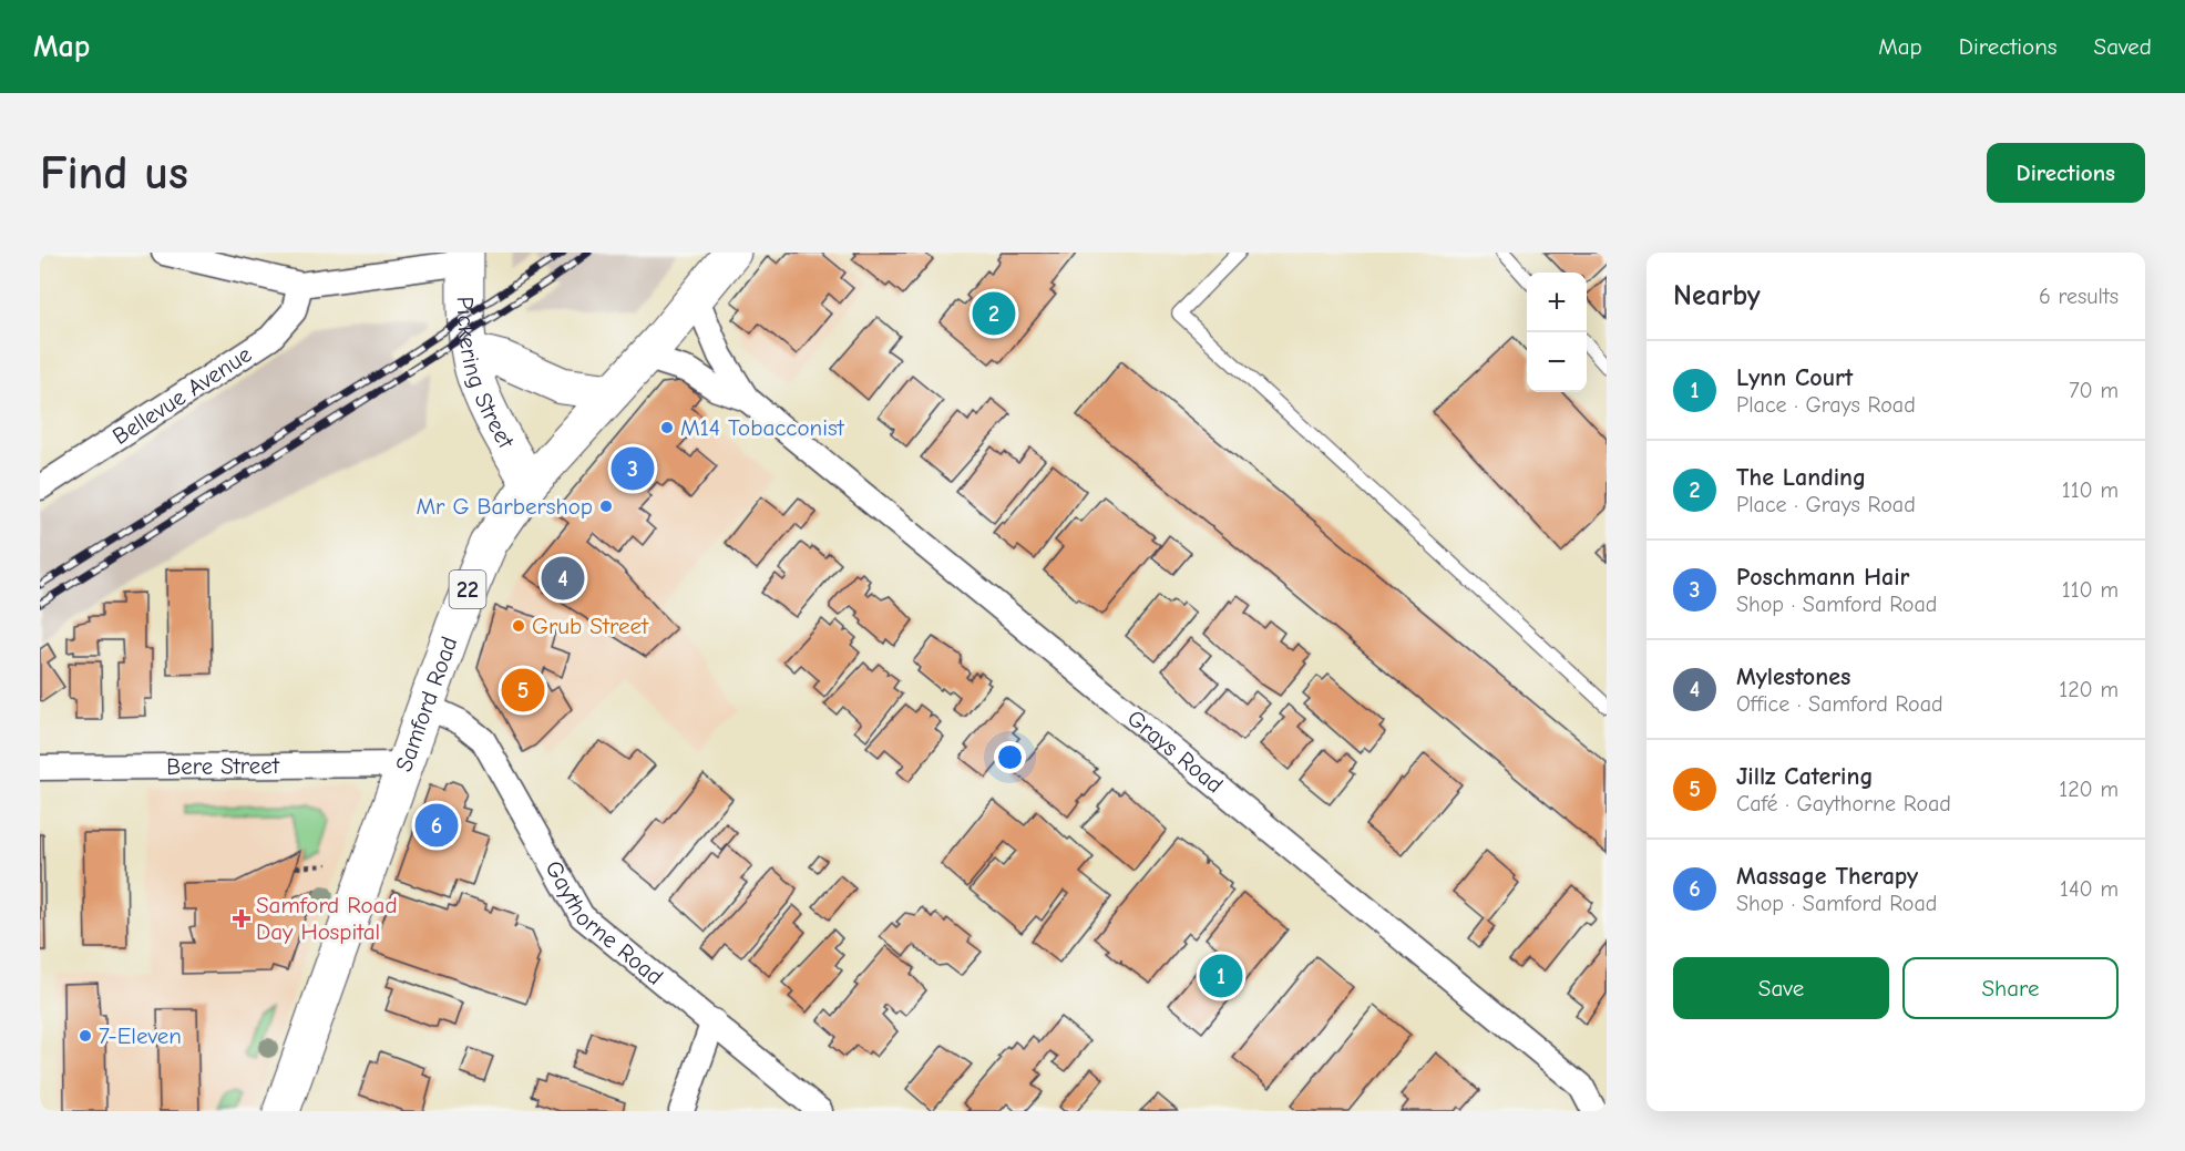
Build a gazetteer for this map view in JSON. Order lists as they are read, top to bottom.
{
  "streets": {
    "main road": ["Pickering Street", "22", "Samford Road"],
    "street": [
      "Bellevue Avenue",
      "Grays Road",
      "Bere Street",
      "Gaythorne Road"
    ]
  },
  "crossings": [
    ["Pickering Street", "Samford Road"],
    ["Samford Road", "Grays Road"],
    ["Samford Road", "Bere Street"],
    ["Samford Road", "Gaythorne Road"]
  ],
  "places": {
    "other": [
      "M14 Tobacconist",
      "Mr G Barbershop",
      "Grub Street",
      "7-Eleven"
    ],
    "health": ["Samford Road Day Hospital"]
  },
  "page": {
    "header": "Map",
    "nav": ["Map", "Directions", "Saved"],
    "buttons": [
      "Directions",
      ["Save", "Share"]
    ],
    "title": "Find us",
    "heading": ["Nearby", "6 results"],
    "map_buttons": ["+", "−"],
    "pins": [
      "2",
      "3",
      "4",
      "5",
      "6",
      "1"
    ],
    "list": [
      {
        "mark": "1",
        "name": "Lynn Court",
        "note": "Place · Grays Road",
        "value": "70 m"
      },
      {
        "mark": "2",
        "name": "The Landing",
        "note": "Place · Grays Road",
        "value": "110 m"
      },
      {
        "mark": "3",
        "name": "Poschmann Hair",
        "note": "Shop · Samford Road",
        "value": "110 m"
      },
      {
        "mark": "4",
        "name": "Mylestones",
        "note": "Office · Samford Road",
        "value": "120 m"
      },
      {
        "mark": "5",
        "name": "Jillz Catering",
        "note": "Café · Gaythorne Road",
        "value": "120 m"
      },
      {
        "mark": "6",
        "name": "Massage Therapy",
        "note": "Shop · Samford Road",
        "value": "140 m"
      }
    ]
  }
}
